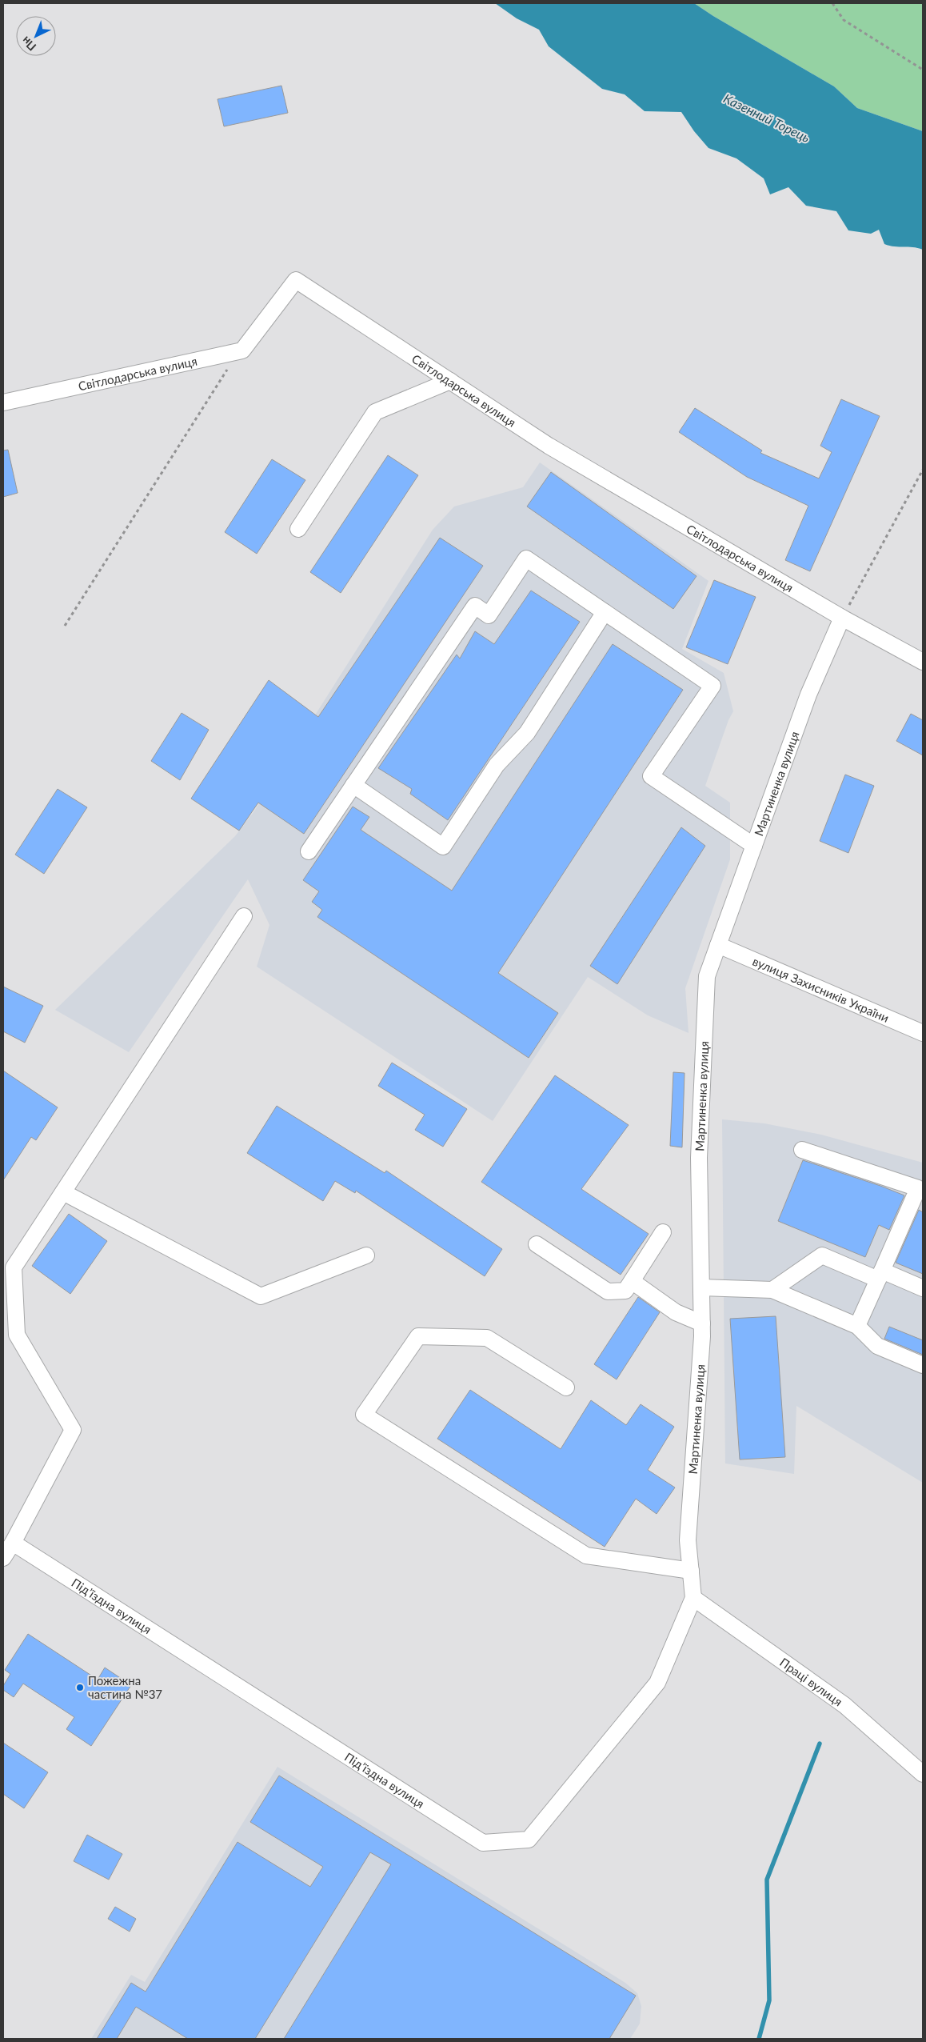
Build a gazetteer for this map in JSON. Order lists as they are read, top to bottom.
{
  "streets": {
    "street": [
      "Світлодарська вулиця",
      "Мартиненка вулиця",
      "вулиця Захисників України",
      "Під’їздна вулиця",
      "Праці вулиця"
    ]
  },
  "crossings": [
    ["Світлодарська вулиця", "Мартиненка вулиця"],
    ["Мартиненка вулиця", "вулиця Захисників України"],
    ["Мартиненка вулиця", "Під’їздна вулиця"],
    ["Мартиненка вулиця", "Праці вулиця"],
    ["Під’їздна вулиця", "Праці вулиця"]
  ],
  "water": ["Казенний Торець"],
  "places": ["Пожежна частина №37"],
  "north": "bottom left"
}
